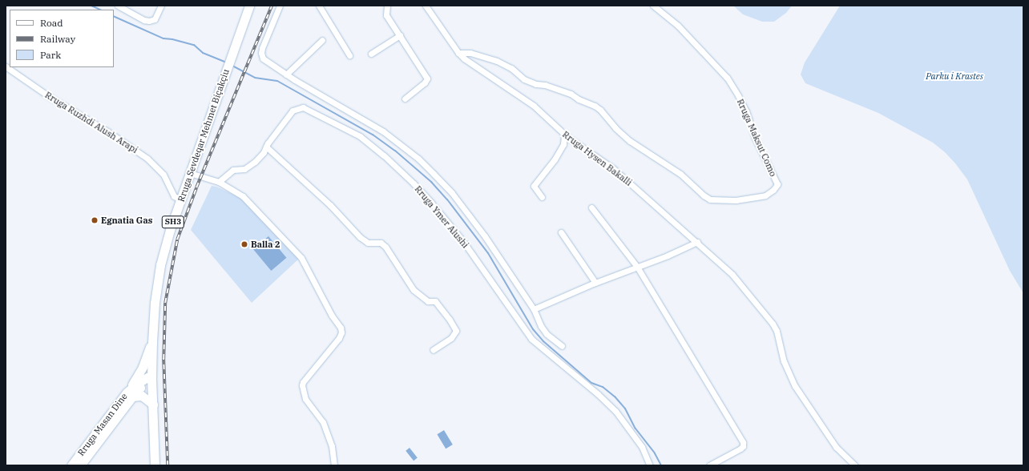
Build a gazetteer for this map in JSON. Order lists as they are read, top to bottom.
{
  "streets": {
    "main road": ["Rruga Sevdeqar Mehmet Biçakçiu", "SH3", "Rruga Masan Dine"],
    "street": [
      "Rruga Ruzhdi Alush Arapi",
      "Rruga Maksut Como",
      "Rruga Hysen Bakalli",
      "Rruga Ymer Alushi"
    ]
  },
  "crossings": [
    ["Rruga Ruzhdi Alush Arapi", "Rruga Sevdeqar Mehmet Biçakçiu"],
    ["Rruga Sevdeqar Mehmet Biçakçiu", "SH3"],
    ["Rruga Sevdeqar Mehmet Biçakçiu", "Rruga Masan Dine"],
    ["Rruga Maksut Como", "Rruga Hysen Bakalli"],
    ["SH3", "Rruga Masan Dine"]
  ],
  "parks": ["Parku i Krastes"],
  "places": ["Egnatia Gas", "Balla 2"],
  "legend": ["Road", "Railway", "Park"]
}
